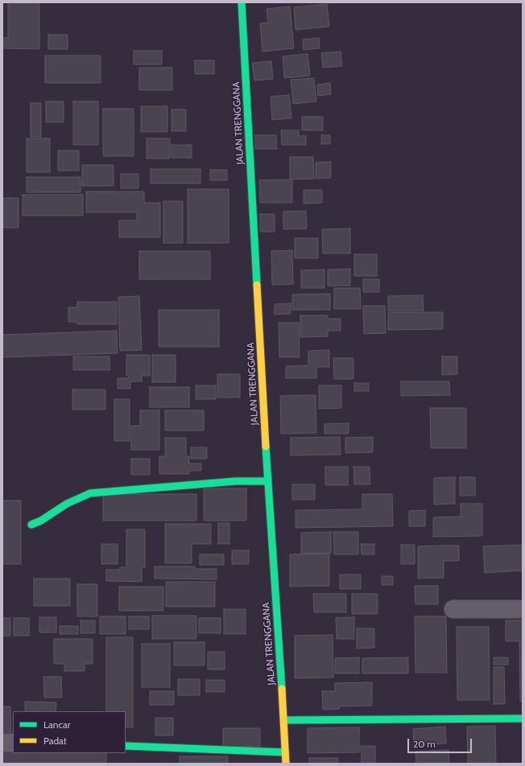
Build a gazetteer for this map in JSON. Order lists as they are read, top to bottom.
{
  "streets": {
    "main road": ["JALAN TRENGGANA"]
  },
  "legend": ["Lancar", "Padat"],
  "scale_bar": "20 m"
}
